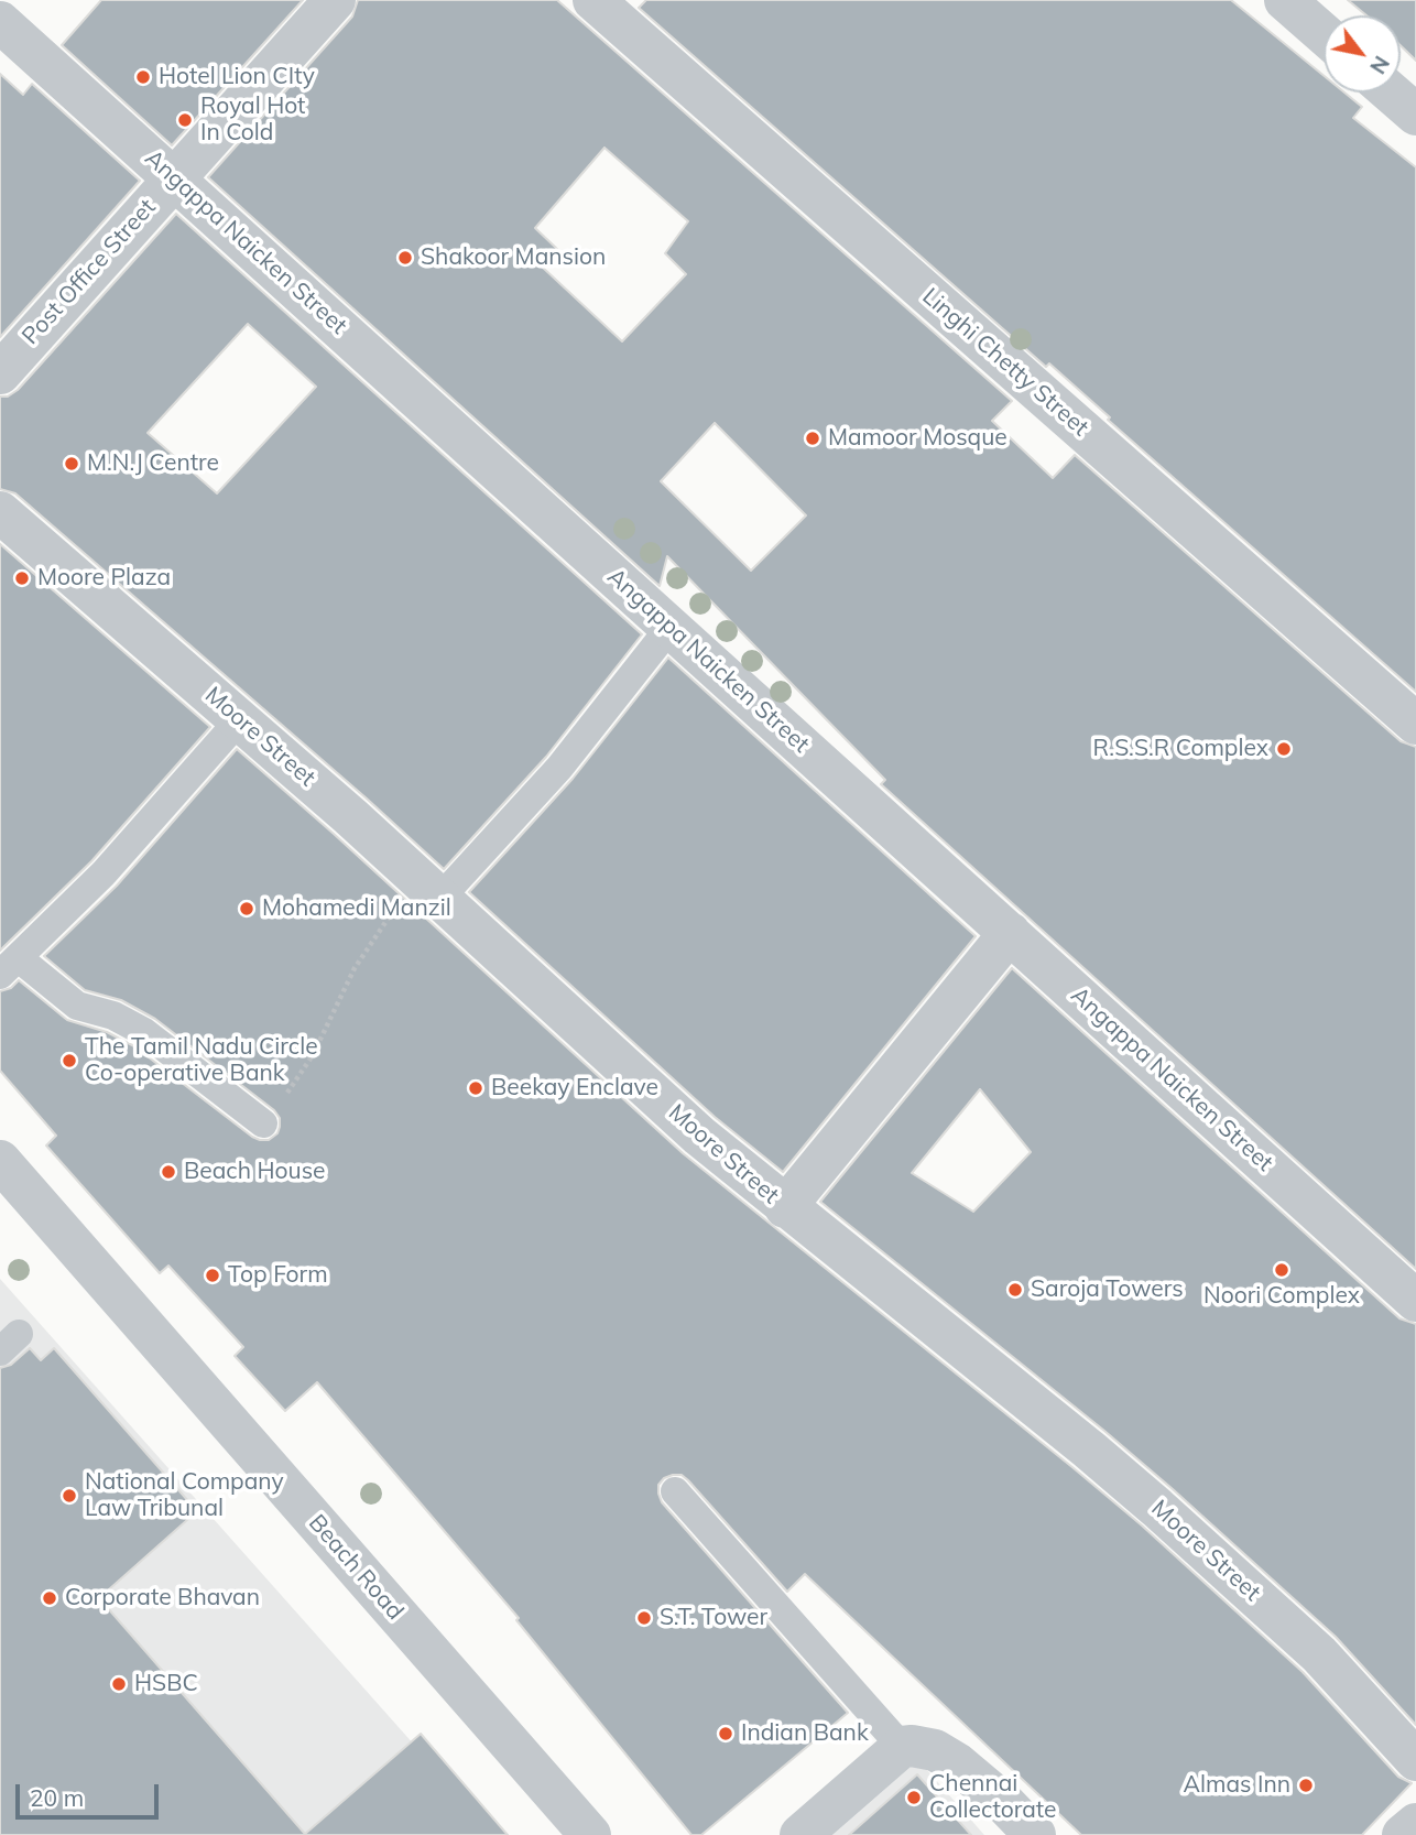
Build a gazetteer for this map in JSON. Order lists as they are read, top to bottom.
{
  "streets": {
    "street": [
      "Angappa Naicken Street",
      "Post Office Street",
      "Linghi Chetty Street",
      "Moore Street",
      "Beach Road"
    ]
  },
  "crossings": [
    ["Angappa Naicken Street", "Post Office Street"]
  ],
  "places": [
    "Hotel Lion CIty",
    "Royal Hot In Cold",
    "Shakoor Mansion",
    "Mamoor Mosque",
    "M.N.J Centre",
    "Moore Plaza",
    "R.S.S.R Complex",
    "Mohamedi Manzil",
    "The Tamil Nadu Circle Co-operative Bank",
    "Beekay Enclave",
    "Beach House",
    "Noori Complex",
    "Top Form",
    "Saroja Towers",
    "National Company Law Tribunal",
    "Corporate Bhavan",
    "S.T. Tower",
    "HSBC",
    "Indian Bank",
    "Almas Inn",
    "Chennai Collectorate"
  ],
  "scale_bar": "20 m",
  "north": "bottom right"
}
